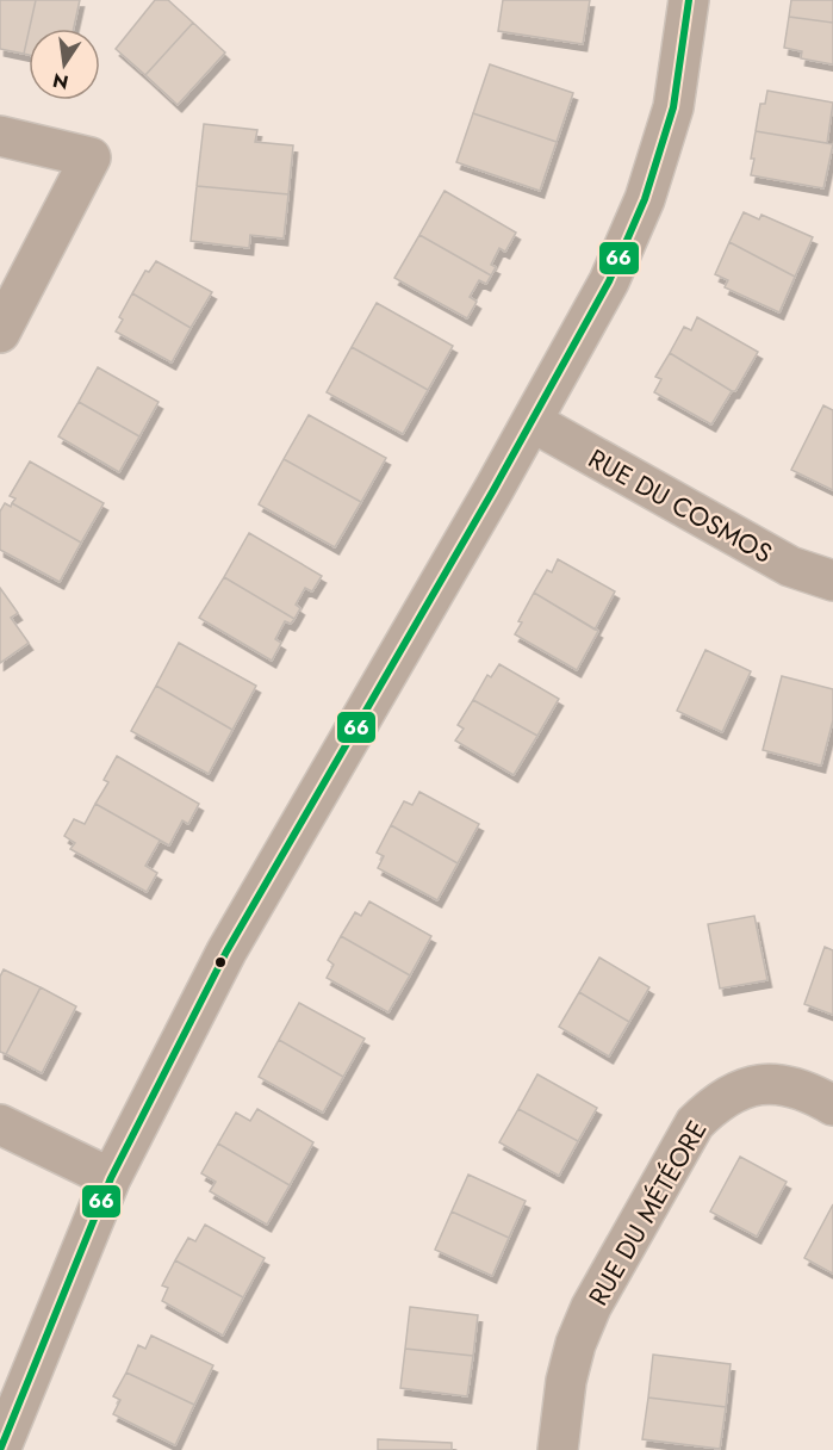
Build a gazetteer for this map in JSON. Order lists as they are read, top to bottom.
{
  "streets": {
    "street": ["RUE DU COSMOS", "RUE DU MÉTÉORE"]
  },
  "lines": ["transit line 66"],
  "north": "bottom"
}
